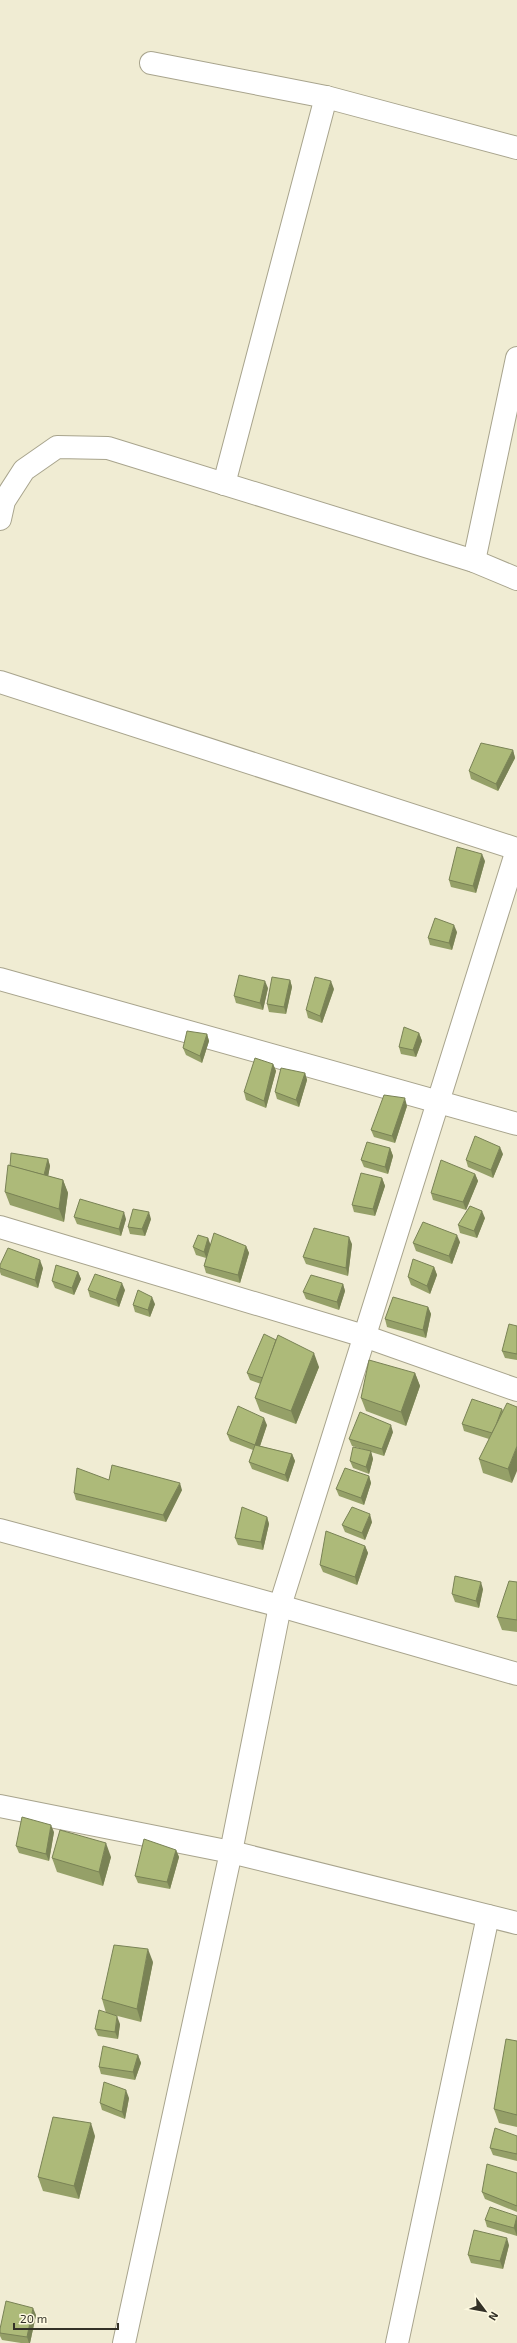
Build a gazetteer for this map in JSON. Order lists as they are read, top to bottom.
{
  "scale_bar": "20 m",
  "north": "bottom right"
}
